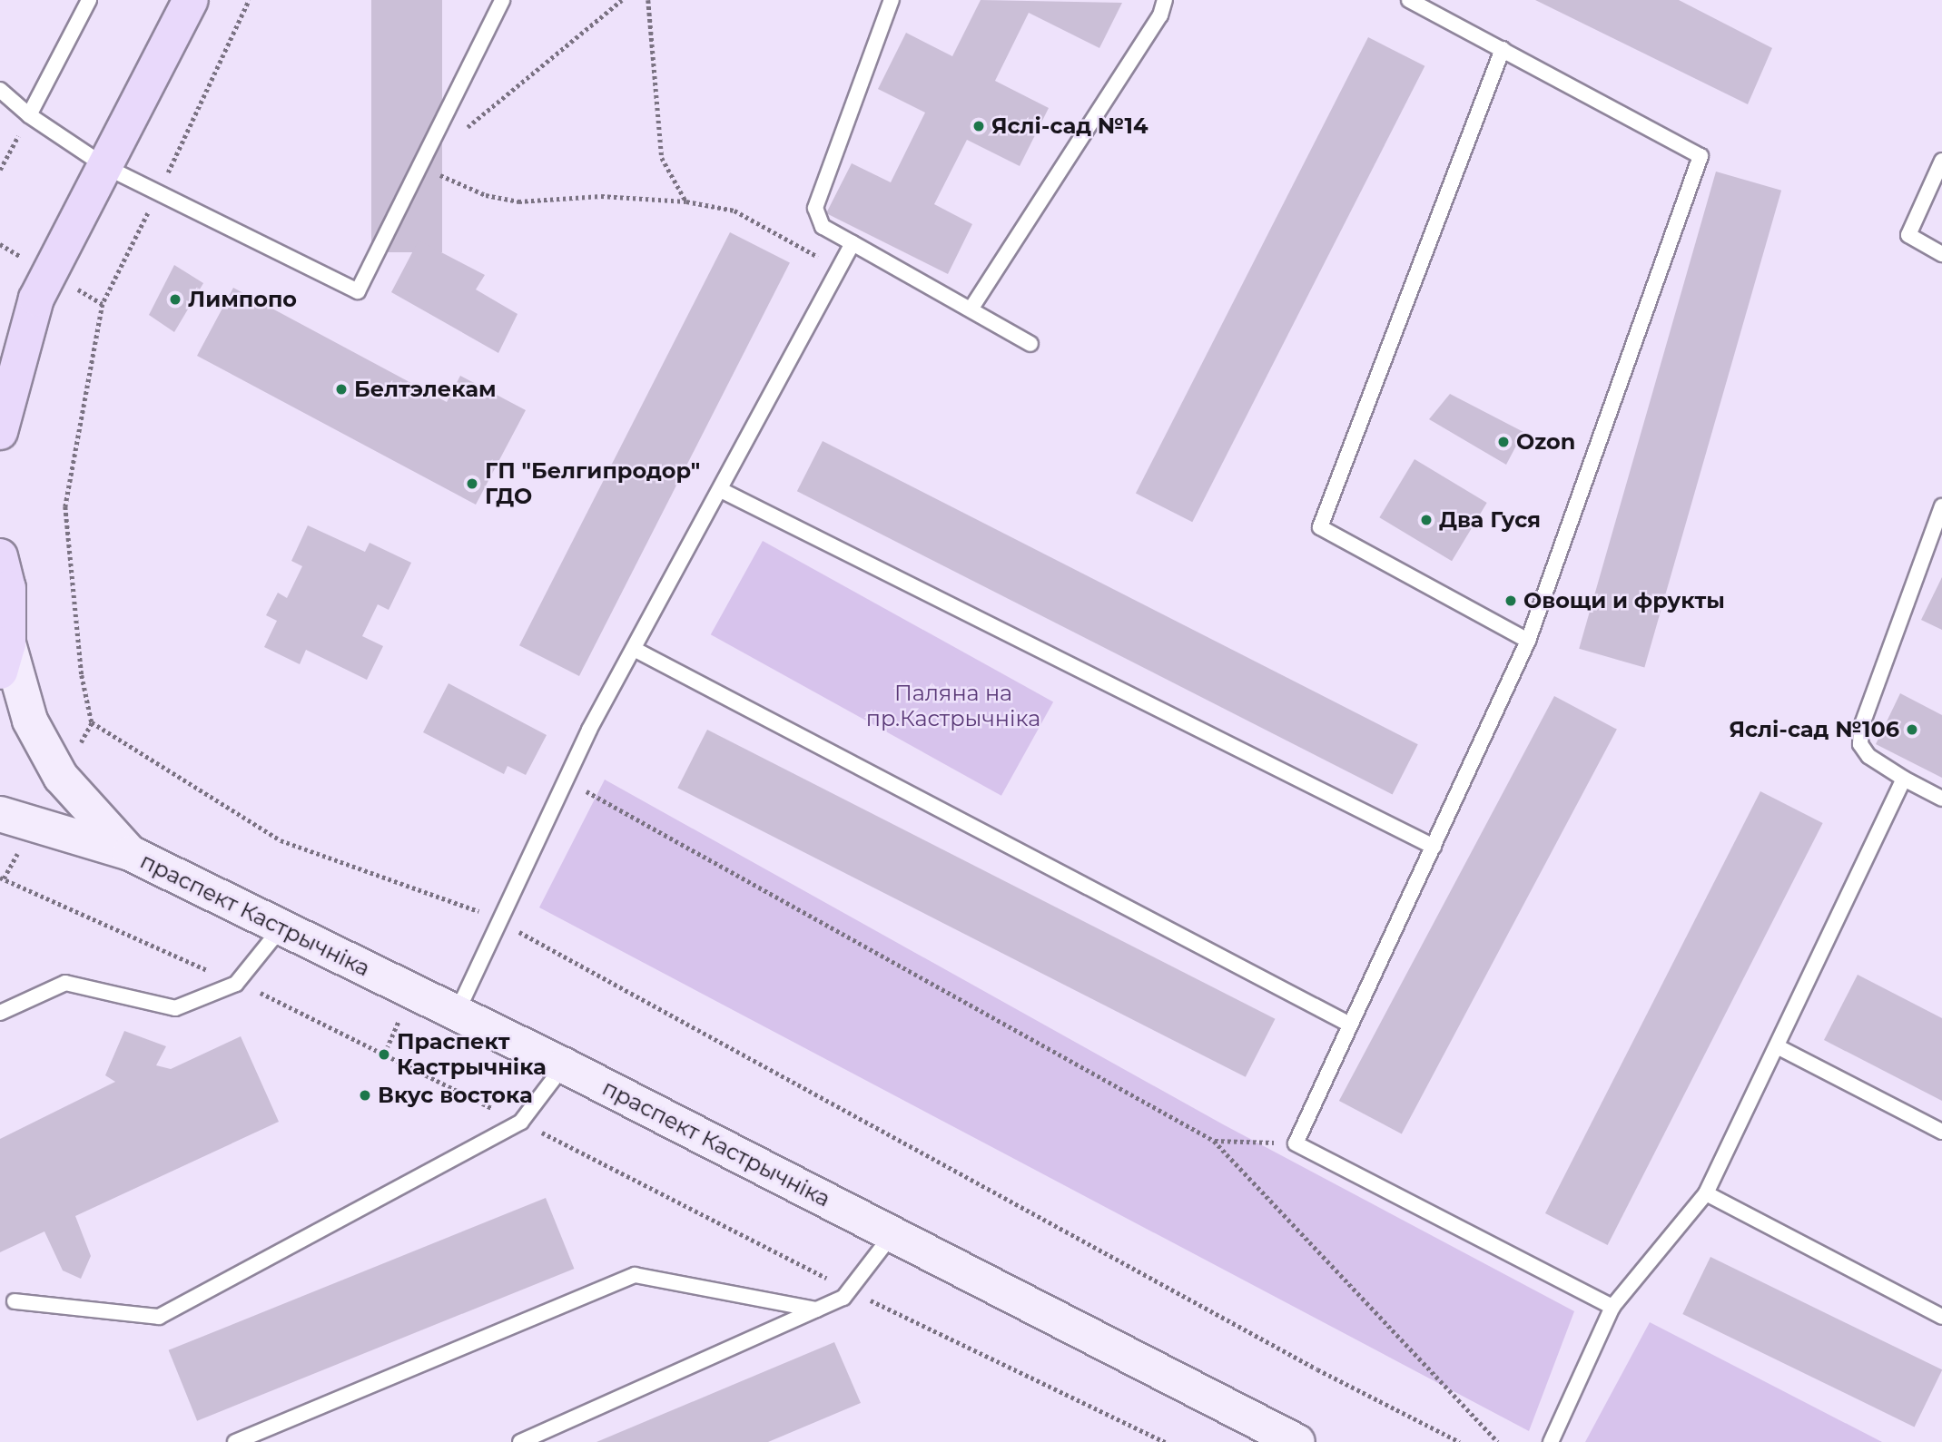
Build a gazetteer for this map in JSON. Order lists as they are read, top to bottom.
{
  "streets": {
    "main road": ["праспект Кастрычніка"]
  },
  "parks": ["Паляна на пр.Кастрычніка"],
  "places": [
    "Яслі-сад №14",
    "Лимпопо",
    "Белтэлекам",
    "Ozon",
    "ГП \"Белгипродор\" ГДО",
    "Два Гуся",
    "Овощи и фрукты",
    "Яслі-сад №106",
    "Праспект Кастрычніка",
    "Вкус востока"
  ]
}
